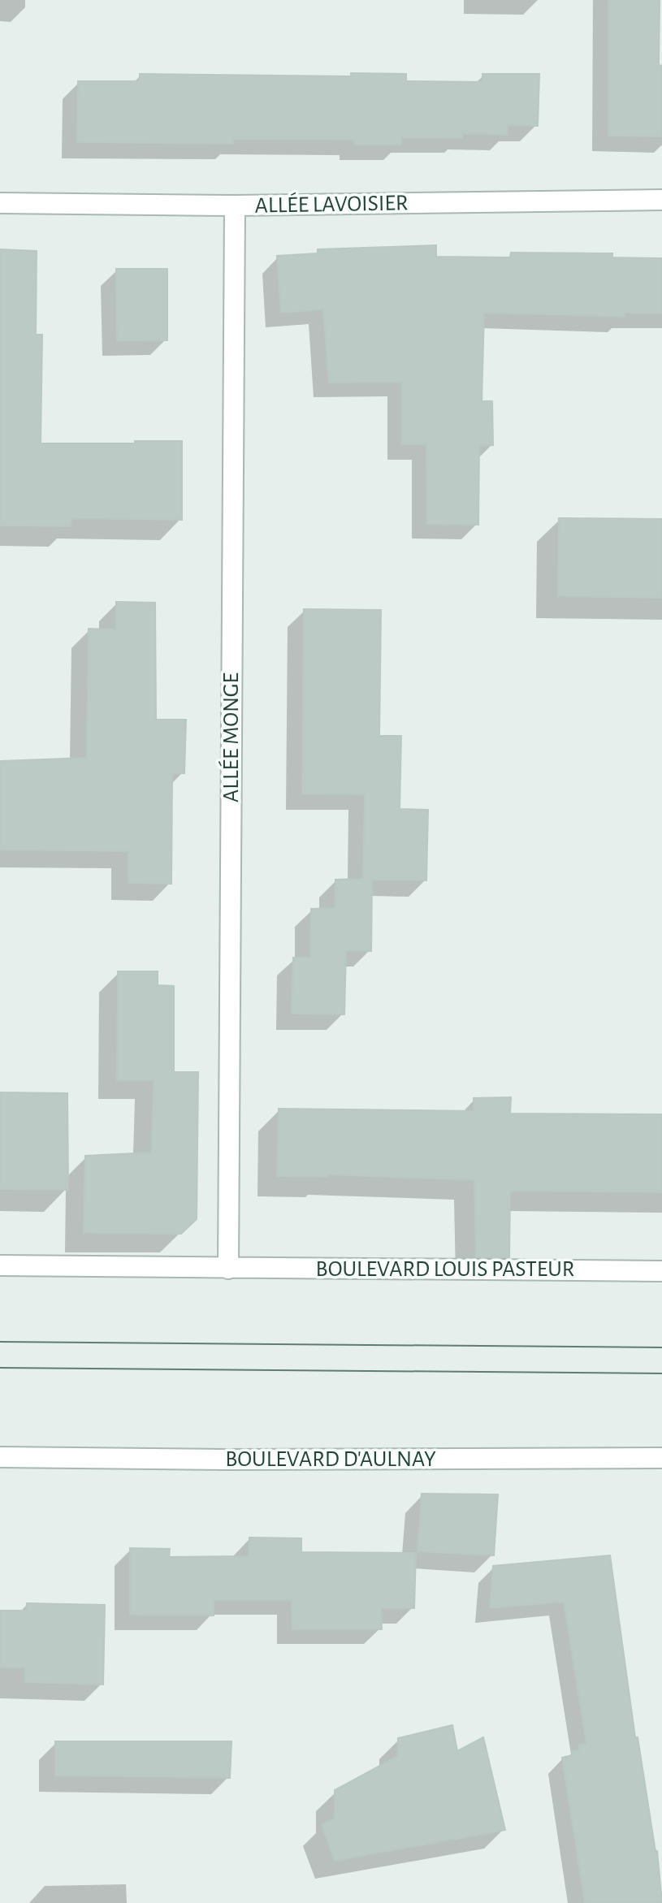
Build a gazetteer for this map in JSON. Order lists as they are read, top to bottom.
{
  "streets": {
    "street": [
      "ALLÉE LAVOISIER",
      "ALLÉE MONGE",
      "BOULEVARD LOUIS PASTEUR",
      "BOULEVARD D'AULNAY"
    ]
  },
  "crossings": [
    ["ALLÉE LAVOISIER", "ALLÉE MONGE"],
    ["ALLÉE MONGE", "BOULEVARD LOUIS PASTEUR"]
  ]
}
